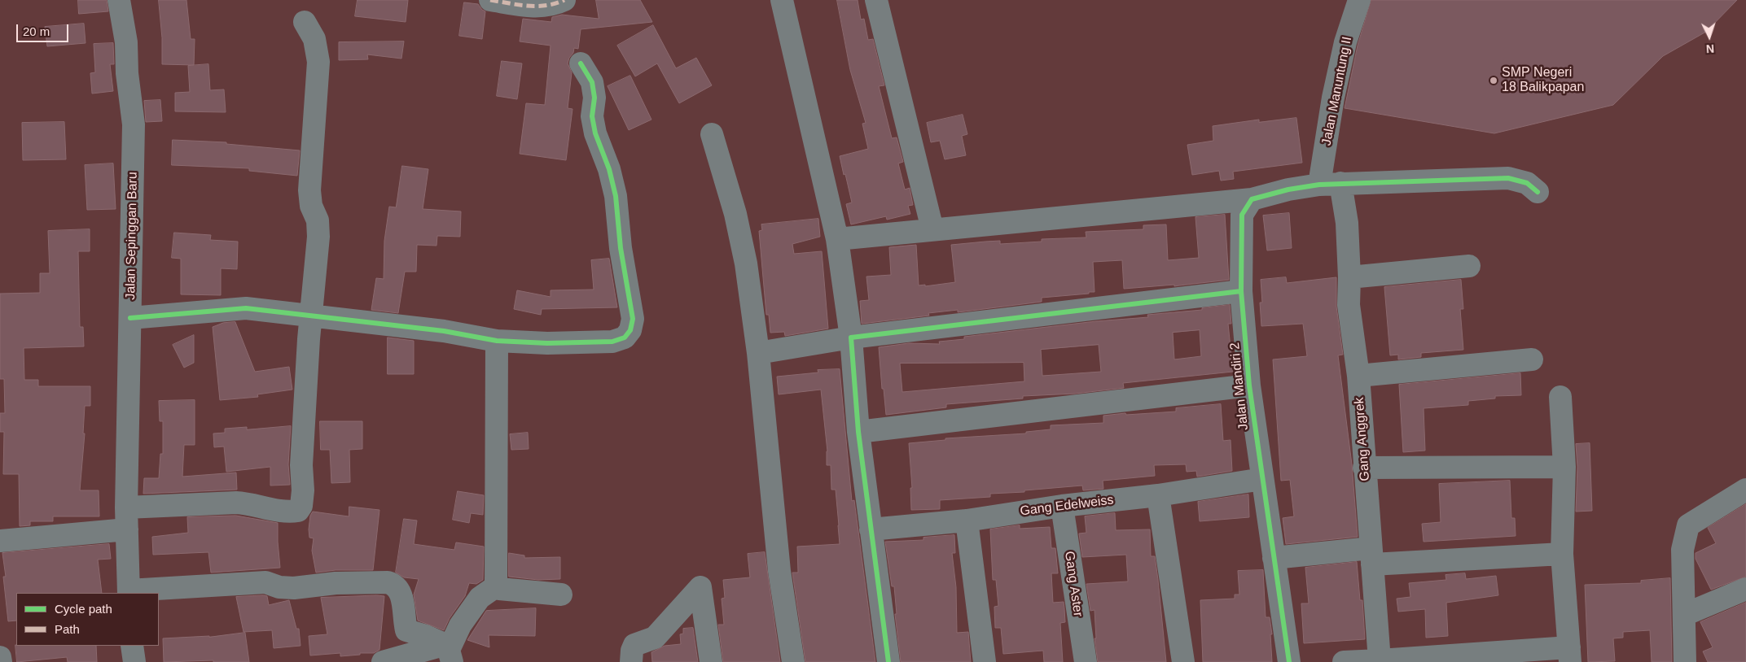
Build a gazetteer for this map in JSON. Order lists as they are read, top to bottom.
{
  "streets": {
    "street": [
      "Jalan Manuntung II",
      "Jalan Sepinggan Baru",
      "Jalan Mandiri 2",
      "Gang Anggrek",
      "Gang Edelweiss",
      "Gang Aster"
    ]
  },
  "crossings": [
    ["Jalan Manuntung II", "Gang Anggrek"],
    ["Jalan Mandiri 2", "Gang Edelweiss"],
    ["Gang Edelweiss", "Gang Aster"]
  ],
  "places": ["SMP Negeri 18 Balikpapan"],
  "legend": ["Cycle path", "Path"],
  "scale_bar": "20 m",
  "north": "bottom"
}
